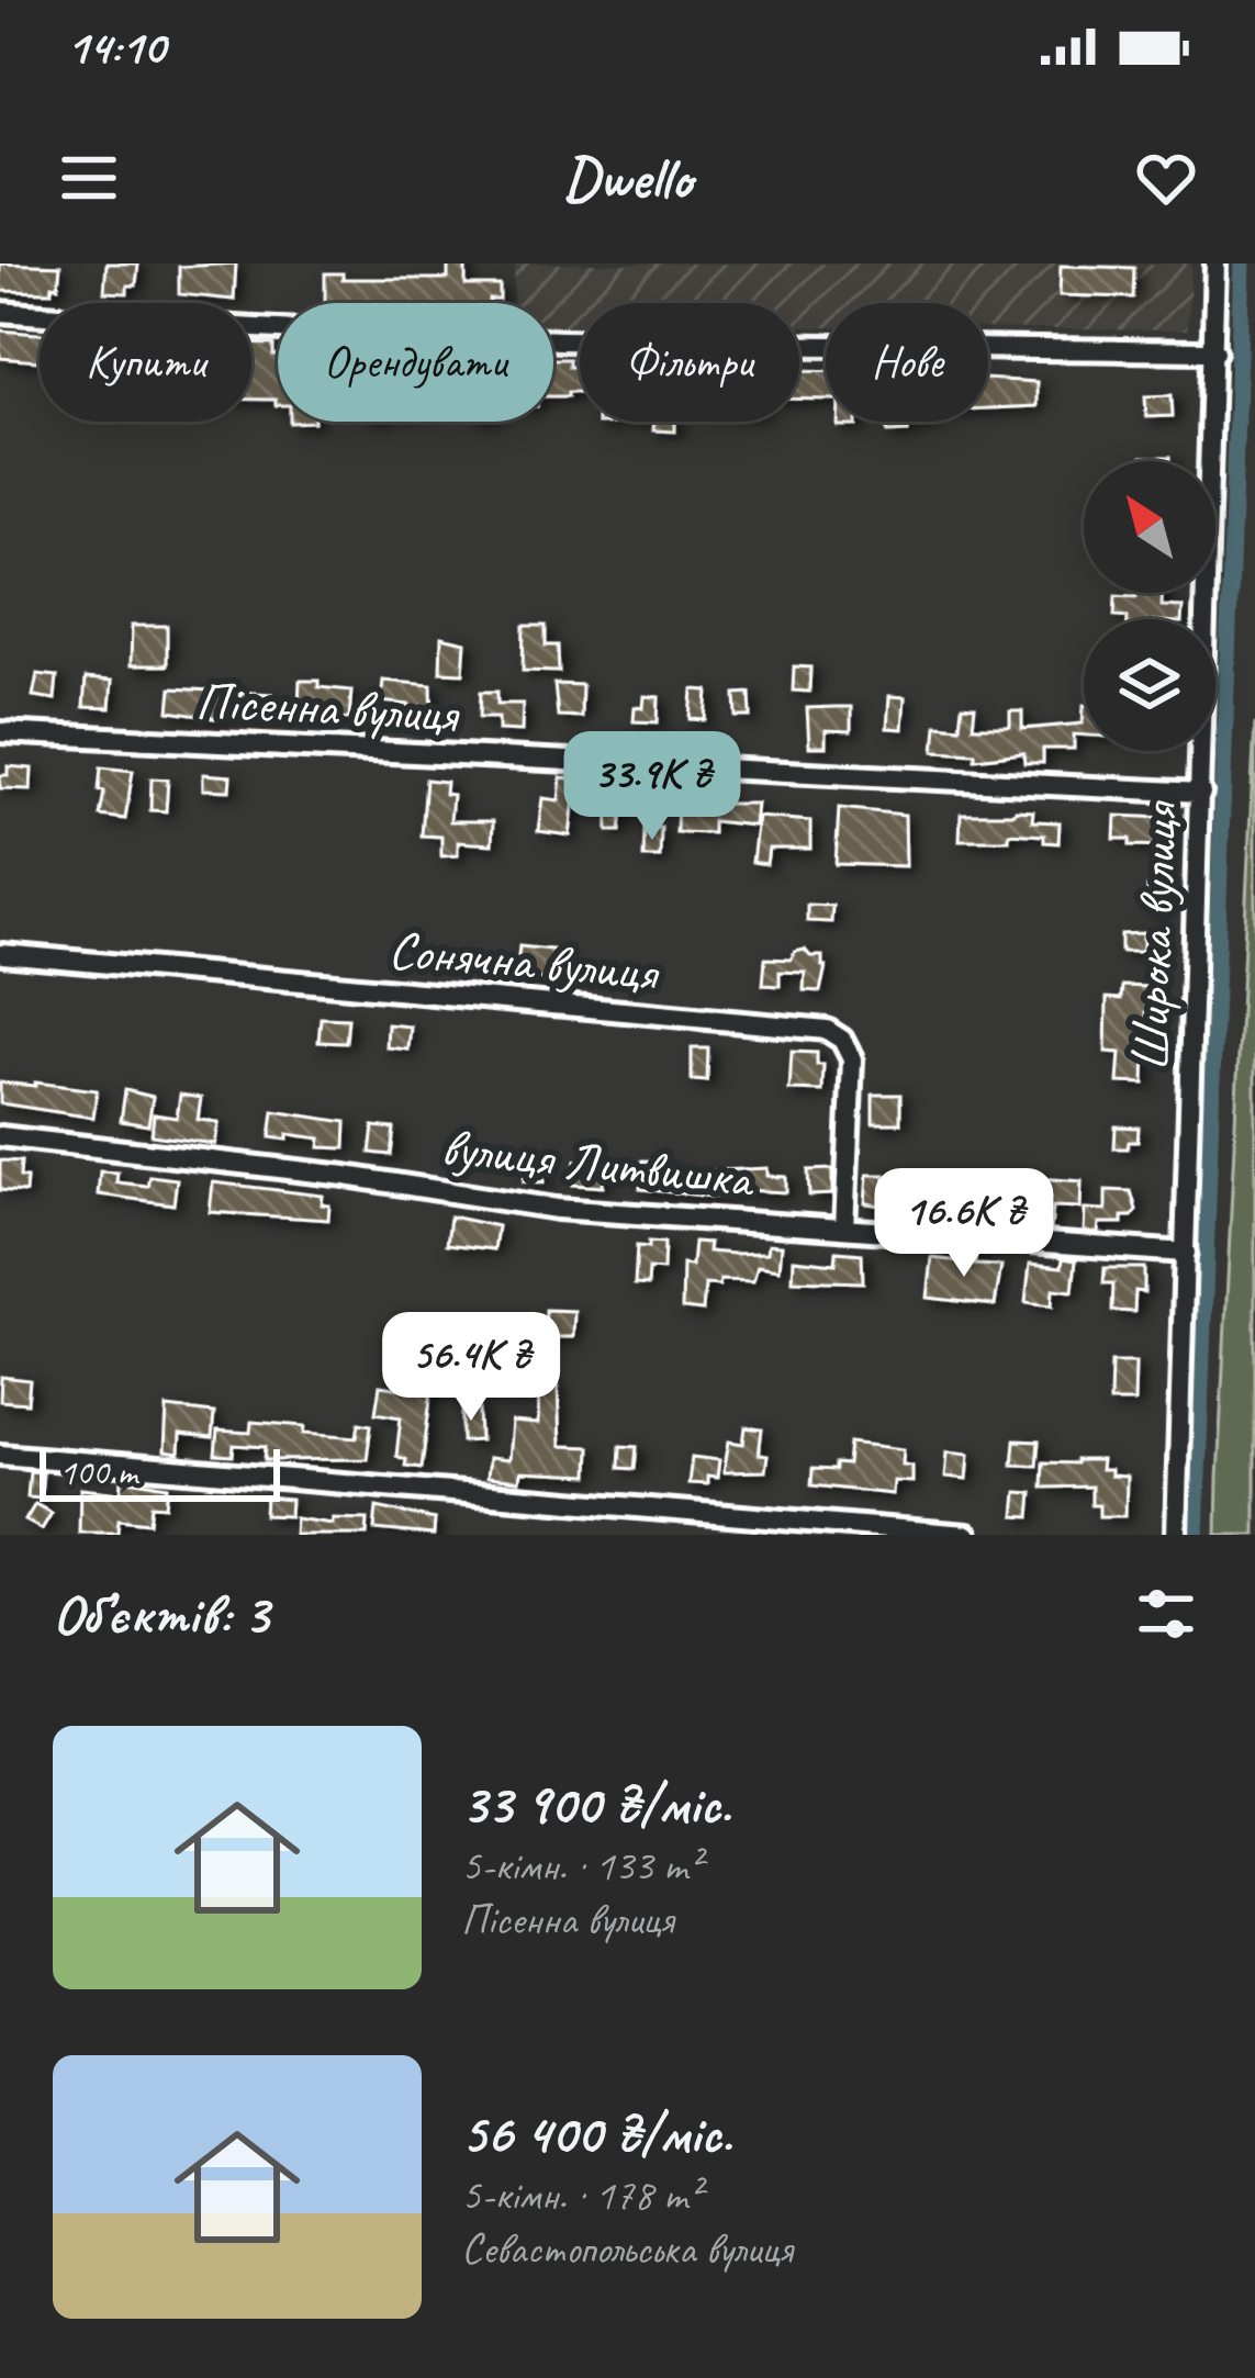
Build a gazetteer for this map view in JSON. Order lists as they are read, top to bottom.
{
  "streets": {
    "street": [
      "Пісенна вулиця",
      "Широка вулиця",
      "Сонячна вулиця",
      "вулиця Литвишка"
    ]
  },
  "crossings": [
    ["Пісенна вулиця", "Широка вулиця"],
    ["Широка вулиця", "вулиця Литвишка"],
    ["Сонячна вулиця", "вулиця Литвишка"]
  ],
  "scale_bar": "100 m",
  "north": "top left",
  "page": {
    "status": "14:10",
    "header": "Dwello",
    "chip": [
      "Купити",
      "Орендувати",
      "Фільтри",
      "Нове"
    ],
    "price": ["33.9K ₴", "16.6K ₴", "56.4K ₴"],
    "scale": "100 m",
    "heading": "Об’єктів: 3",
    "list": [
      {
        "name": "33 900 ₴/міс.",
        "note": "5-кімн. · 133 m² · Пісенна вулиця"
      },
      {
        "name": "56 400 ₴/міс.",
        "note": "5-кімн. · 178 m² · Севастопольська вулиця"
      }
    ]
  }
}
